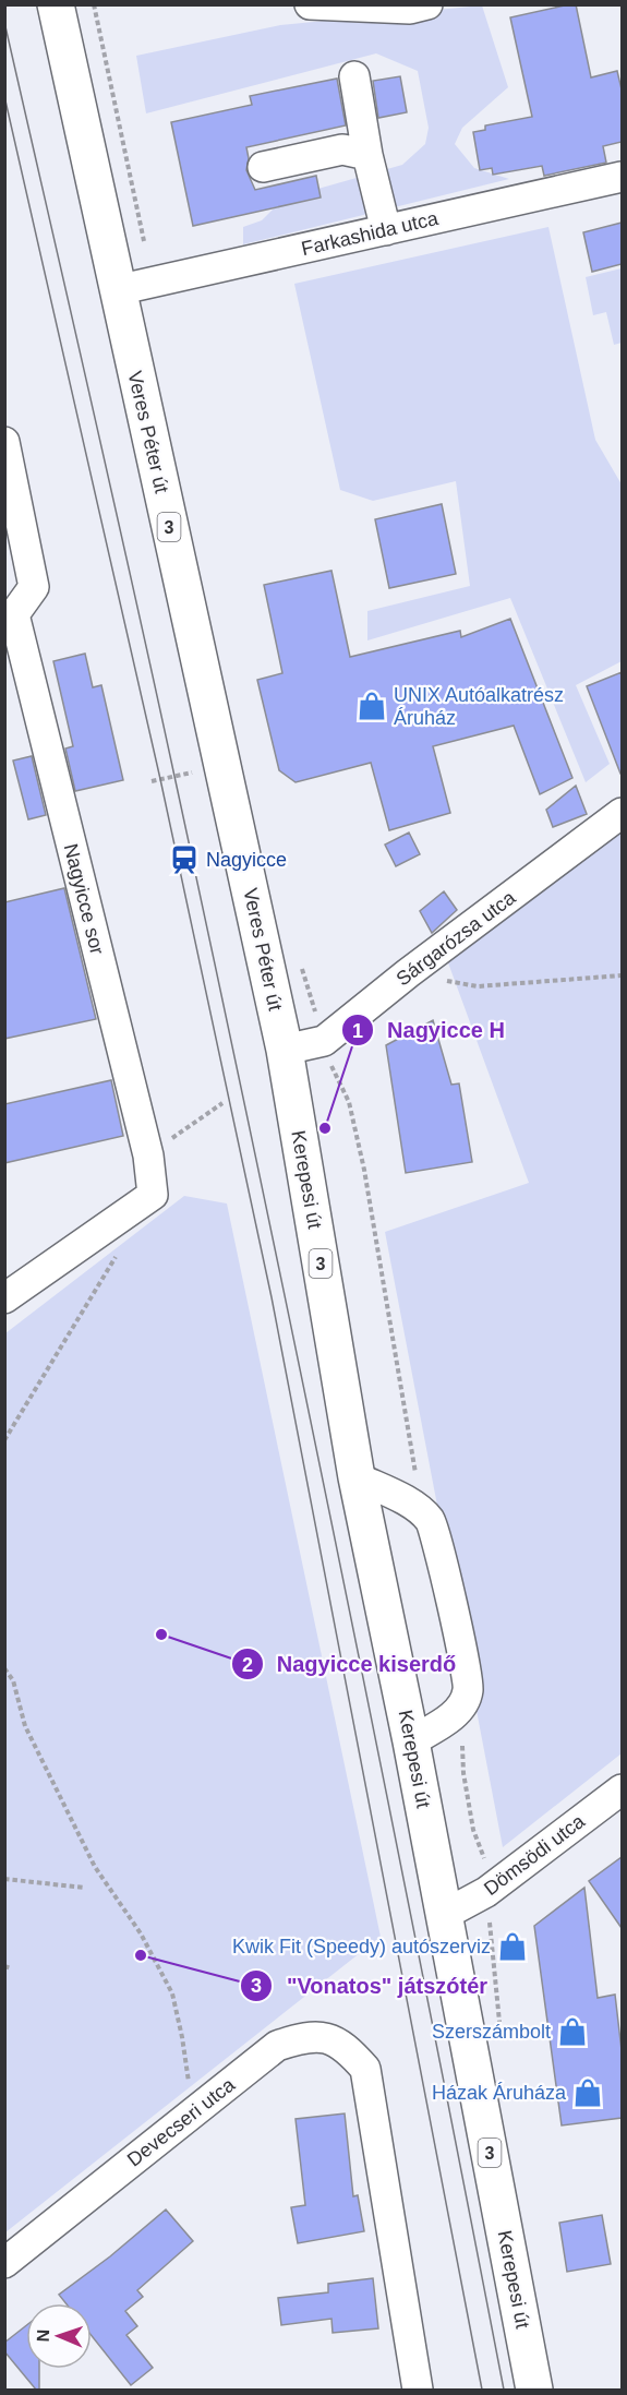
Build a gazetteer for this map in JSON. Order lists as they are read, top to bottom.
{
  "streets": {
    "main road": ["Veres Péter út", "3", "Kerepesi út"],
    "street": [
      "Farkashida utca",
      "Nagyicce sor",
      "Sárgarózsa utca",
      "Dömsödi utca",
      "Devecseri utca"
    ]
  },
  "crossings": [
    ["Farkashida utca", "Veres Péter út"],
    ["Veres Péter út", "Sárgarózsa utca"],
    ["Veres Péter út", "Kerepesi út"],
    ["Sárgarózsa utca", "Kerepesi út"],
    ["Kerepesi út", "Dömsödi utca"]
  ],
  "places": {
    "shop": [
      "UNIX Autóalkatrész Áruház",
      "Kwik Fit (Speedy) autószerviz",
      "Szerszámbolt",
      "Házak Áruháza"
    ],
    "station": ["Nagyicce"],
    "other": ["Nagyicce H", "Nagyicce kiserdő", "\"Vonatos\" játszótér"]
  },
  "north": "left"
}
